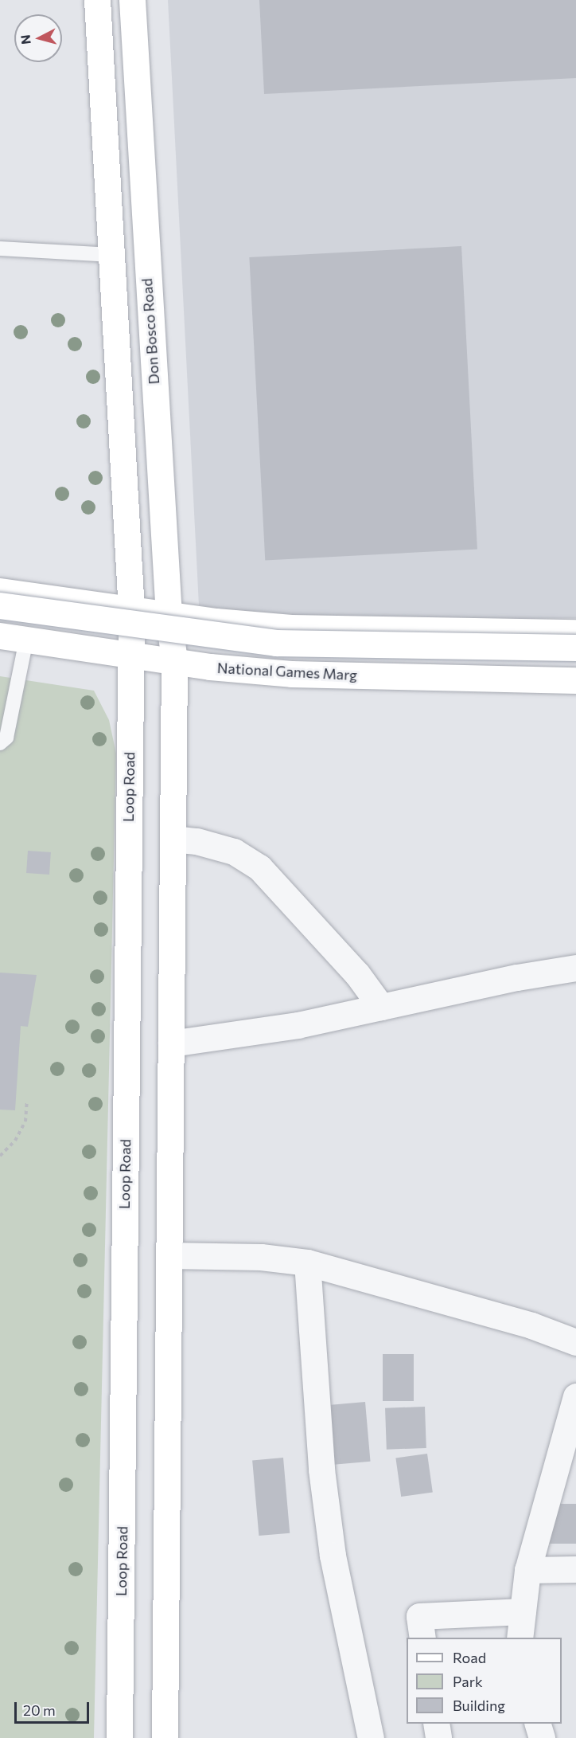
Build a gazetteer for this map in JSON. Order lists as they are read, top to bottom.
{
  "streets": {
    "main road": ["Don Bosco Road", "National Games Marg", "Loop Road"]
  },
  "crossings": [
    ["Don Bosco Road", "National Games Marg"],
    ["National Games Marg", "Loop Road"]
  ],
  "legend": ["Road", "Park", "Building"],
  "scale_bar": "20 m",
  "north": "left"
}
